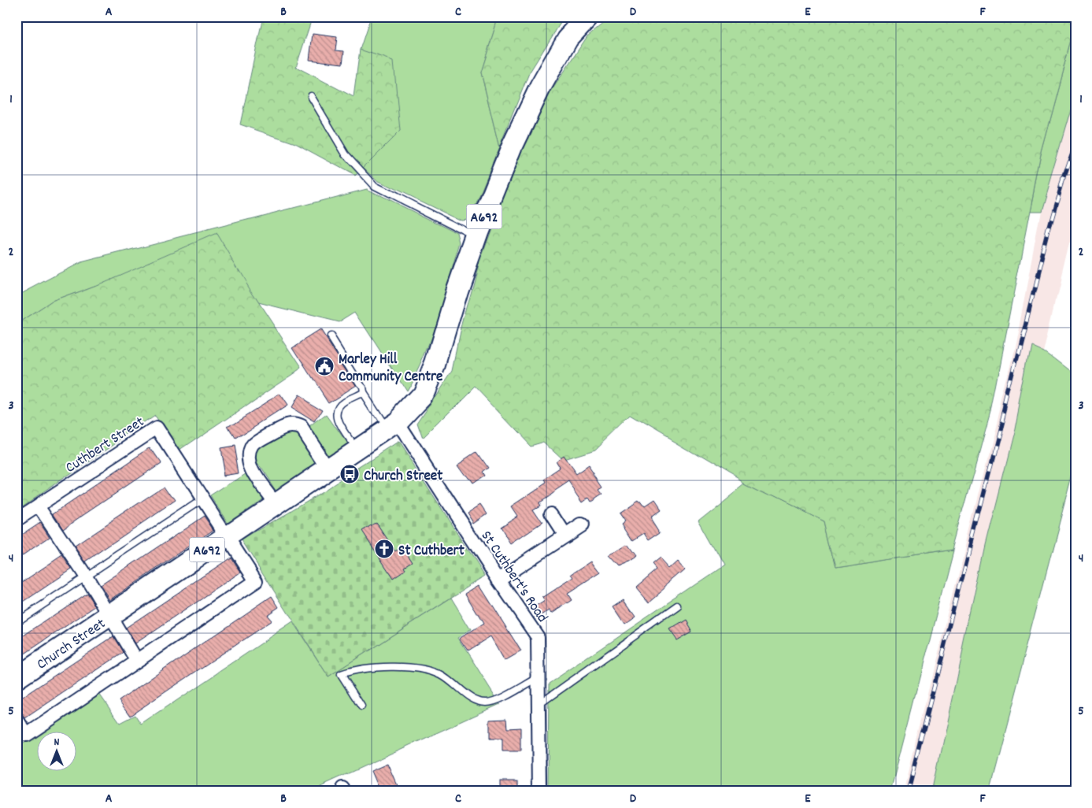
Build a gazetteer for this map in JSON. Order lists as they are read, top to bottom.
{
  "streets": {
    "highway": ["A692", "Church Street"],
    "street": ["Cuthbert Street", "St Cuthbert's Road"]
  },
  "crossings": [
    ["A692", "St Cuthbert's Road"],
    ["A692", "Church Street"],
    ["Cuthbert Street", "Church Street"],
    ["St Cuthbert's Road", "Church Street"]
  ],
  "places": {
    "public building": ["Marley Hill Community Centre"],
    "bus stop": ["Church Street"],
    "church": ["St Cuthbert"]
  },
  "north": "top",
  "grid": {
    "columns": [
      "A",
      "B",
      "C",
      "D",
      "E",
      "F"
    ],
    "rows": [
      "1",
      "2",
      "3",
      "4",
      "5"
    ]
  }
}
